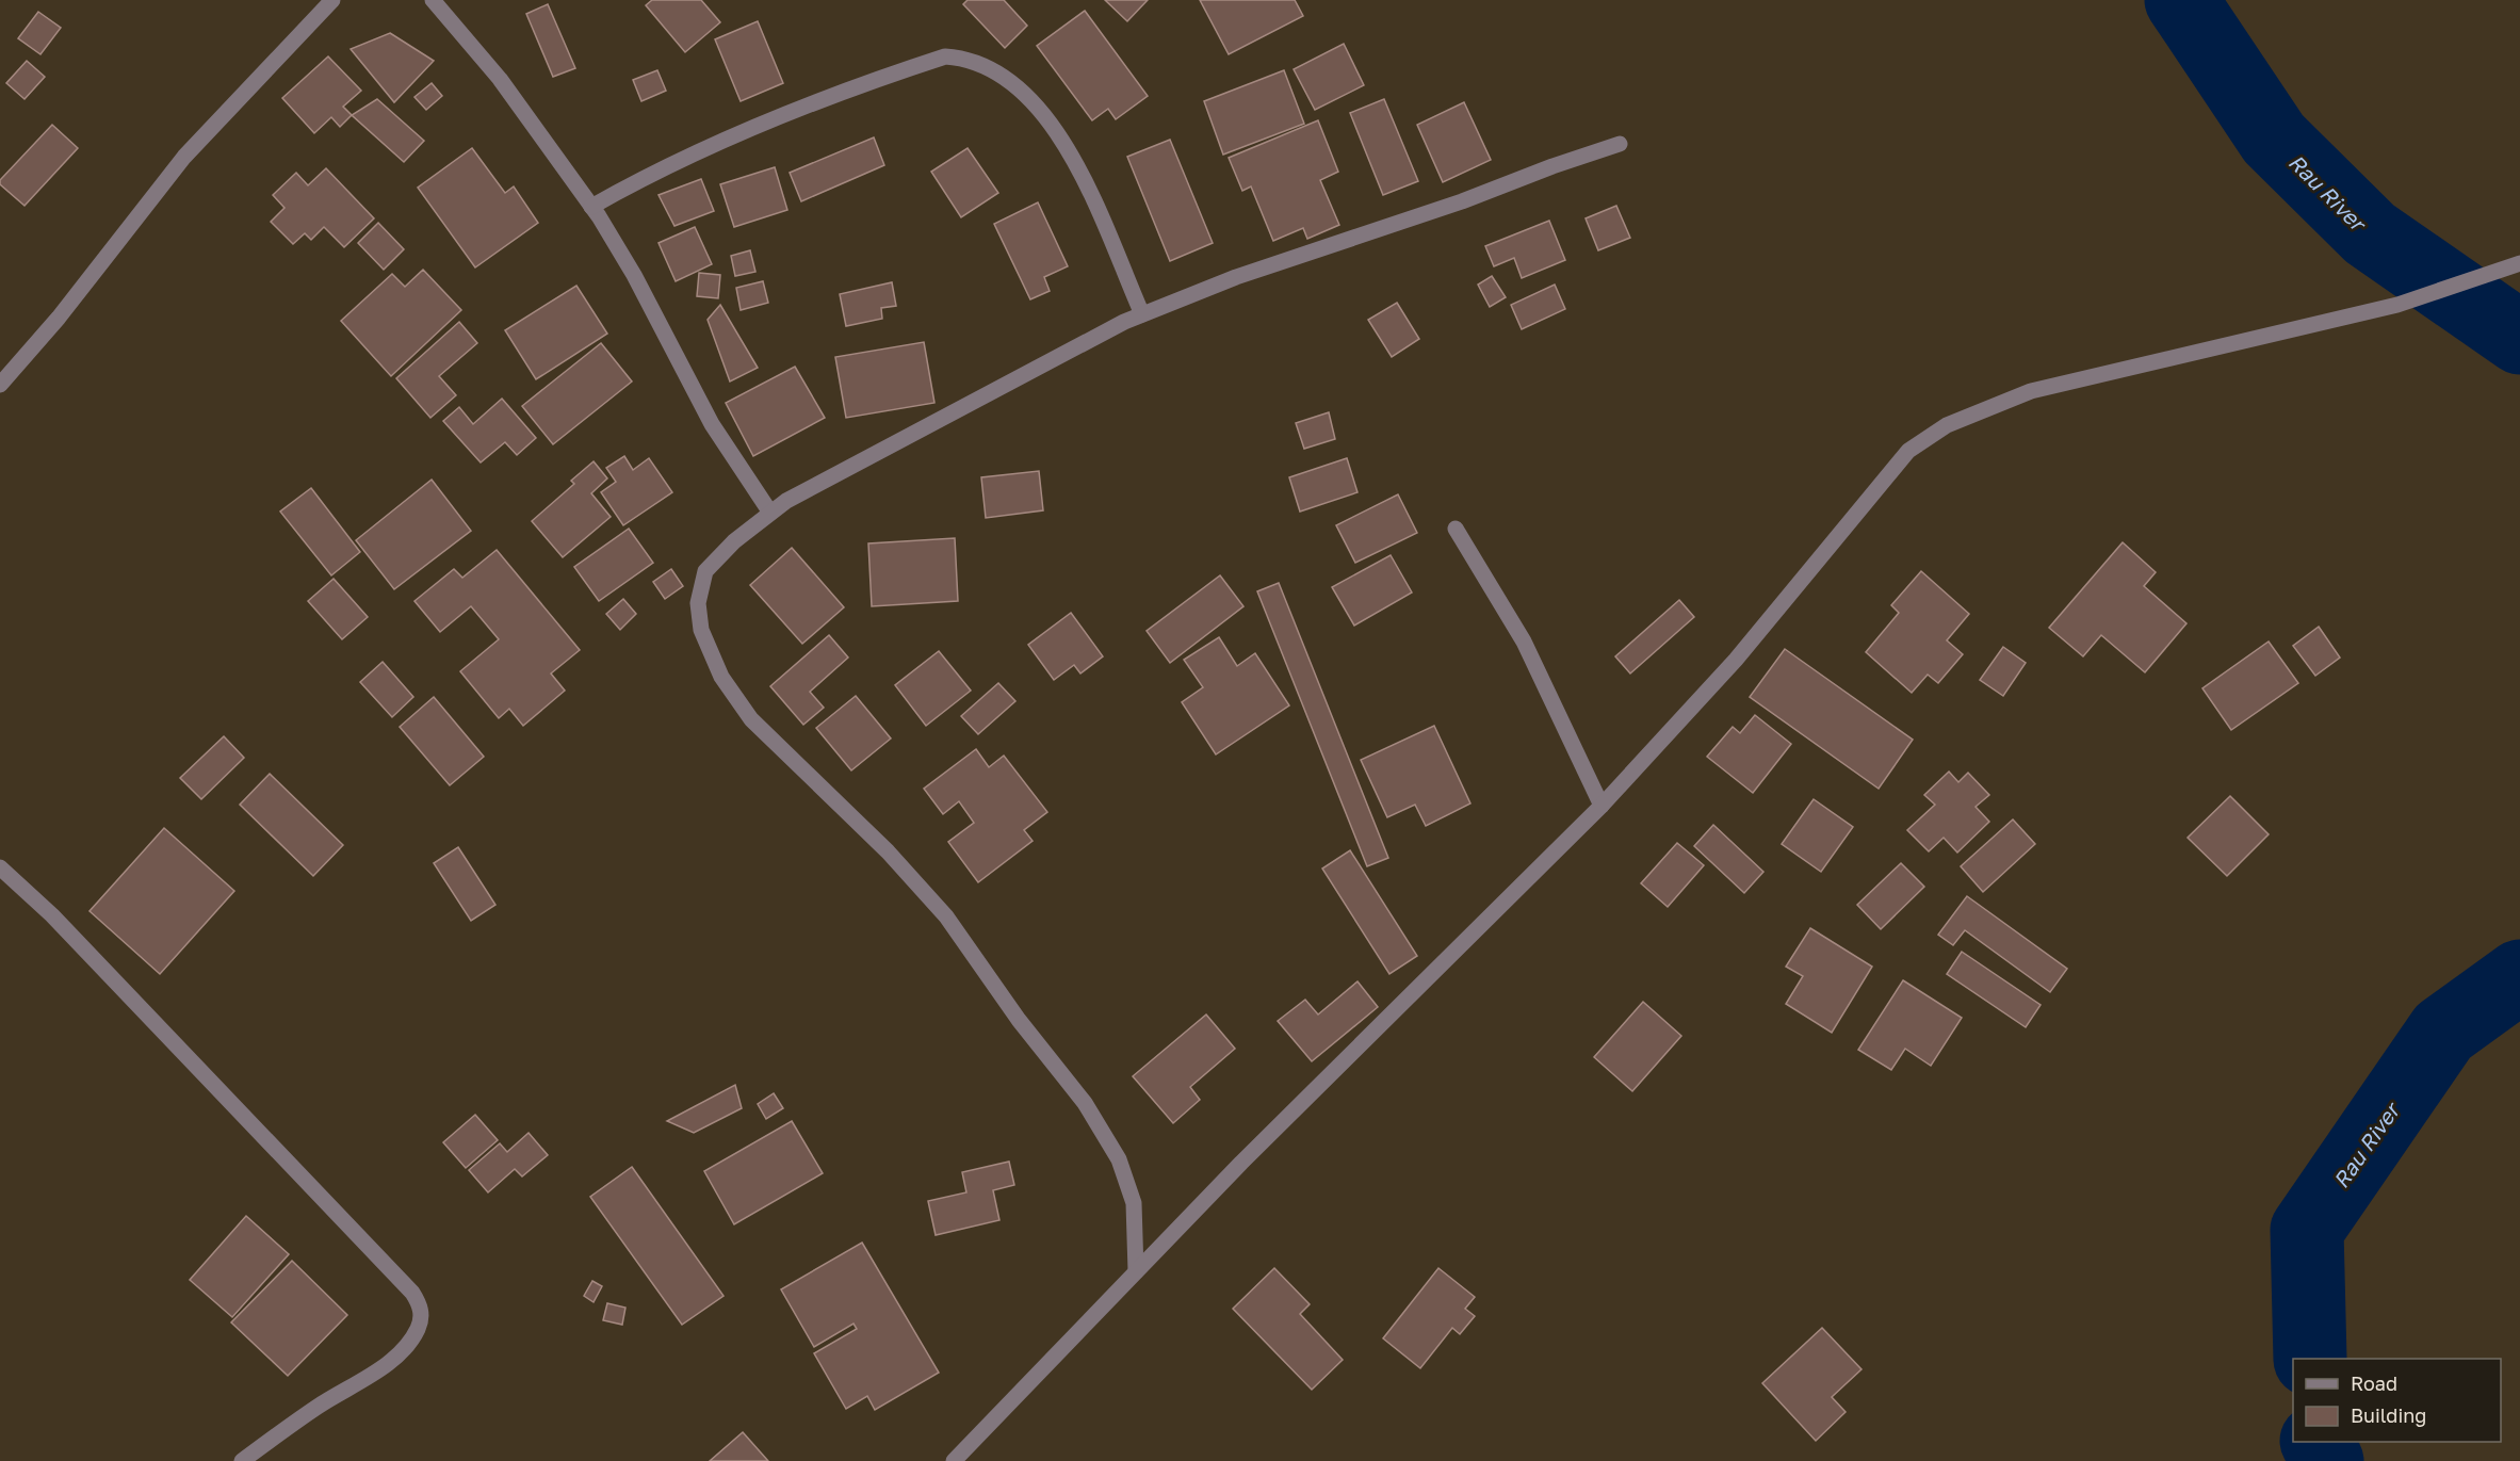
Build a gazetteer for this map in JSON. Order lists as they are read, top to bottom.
{
  "water": ["Rau River"],
  "legend": ["Road", "Building"]
}
